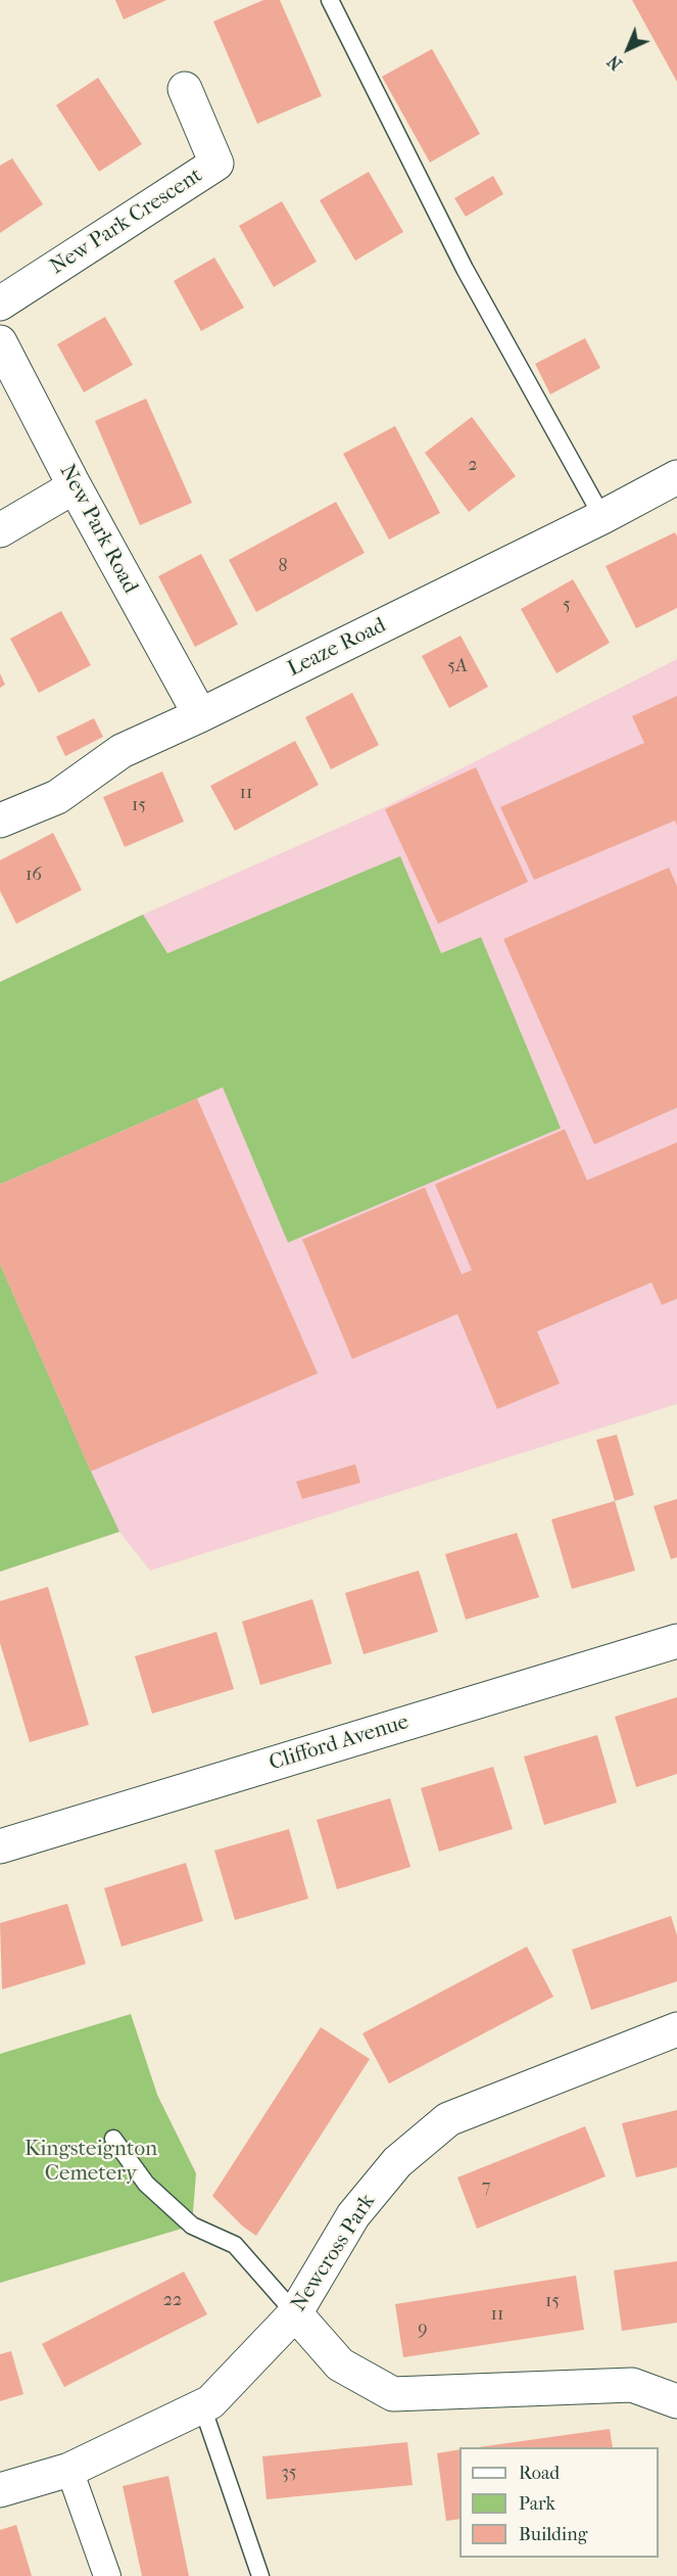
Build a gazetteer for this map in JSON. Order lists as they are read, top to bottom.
{
  "streets": {
    "street": [
      "New Park Crescent",
      "New Park Road",
      "Leaze Road",
      "Clifford Avenue",
      "Newcross Park"
    ]
  },
  "crossings": [
    ["New Park Road", "Leaze Road"]
  ],
  "parks": ["Kingsteignton Cemetery"],
  "house_numbers": [
    "2",
    "8",
    "5",
    "5A",
    "11",
    "15",
    "16",
    "7",
    "22",
    "15",
    "11",
    "9",
    "35"
  ],
  "legend": ["Road", "Park", "Building"],
  "north": "bottom left"
}
